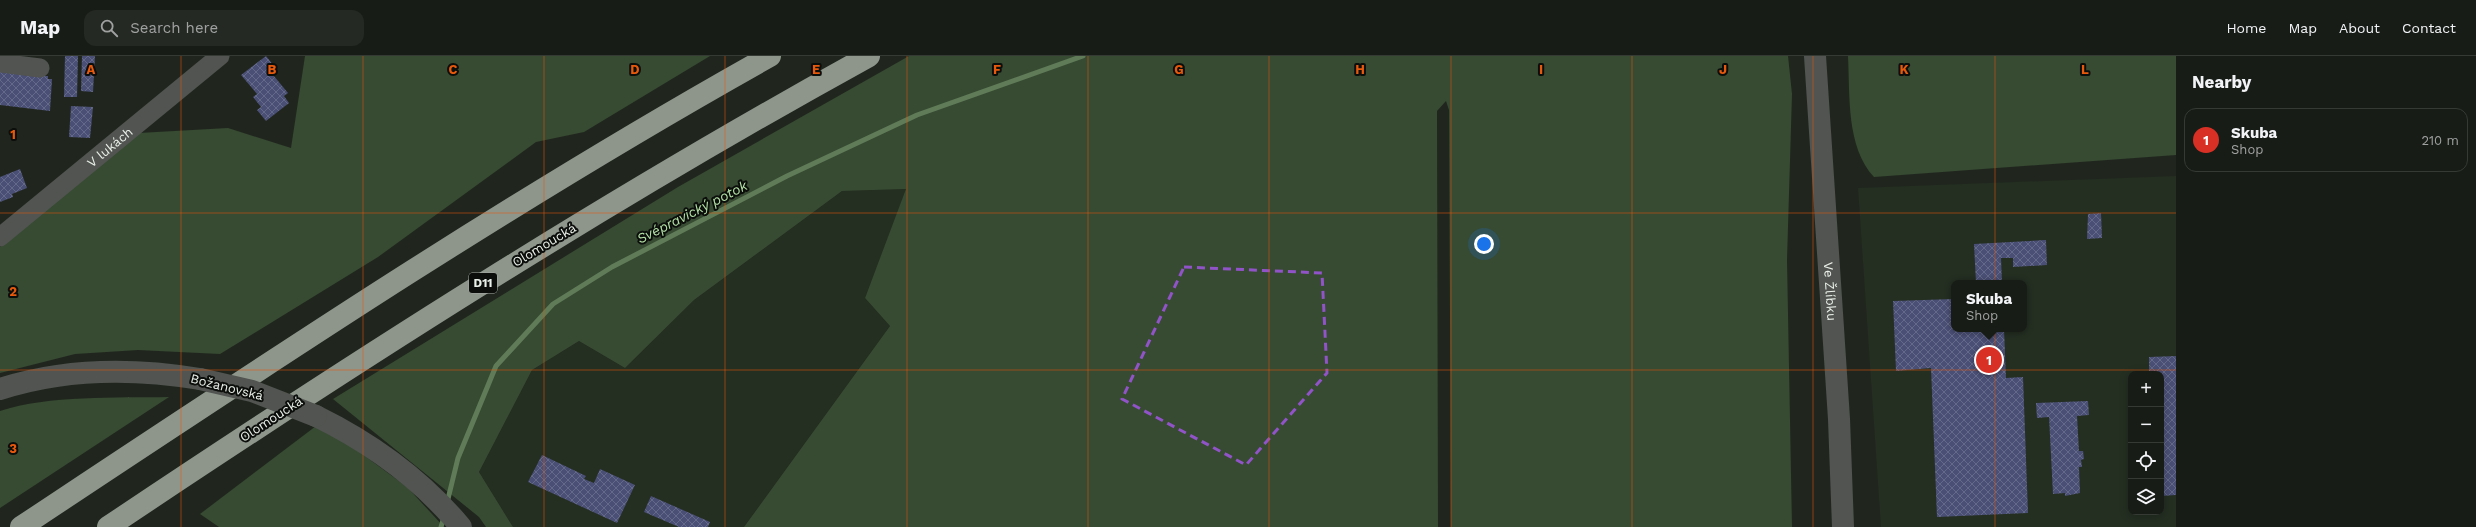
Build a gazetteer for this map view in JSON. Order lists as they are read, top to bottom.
{
  "streets": {
    "highway": ["Olomoucká", "D11"],
    "street": ["V lukách", "Ve Žlíbku", "Božanovská"]
  },
  "water": ["Svépravický potok"],
  "page": {
    "header": "Map",
    "search": "Search here",
    "nav": [
      "Home",
      "Map",
      "About",
      "Contact"
    ],
    "heading": "Nearby",
    "list": [
      {
        "mark": "1",
        "name": "Skuba",
        "note": "Shop",
        "value": "210 m"
      }
    ],
    "popup": ["Skuba", "Shop"],
    "pins": "1",
    "map_buttons": ["+", "−"]
  },
  "grid": {
    "columns": [
      "A",
      "B",
      "C",
      "D",
      "E",
      "F",
      "G",
      "H",
      "I",
      "J",
      "K",
      "L"
    ],
    "rows": ["1", "2", "3"]
  }
}
